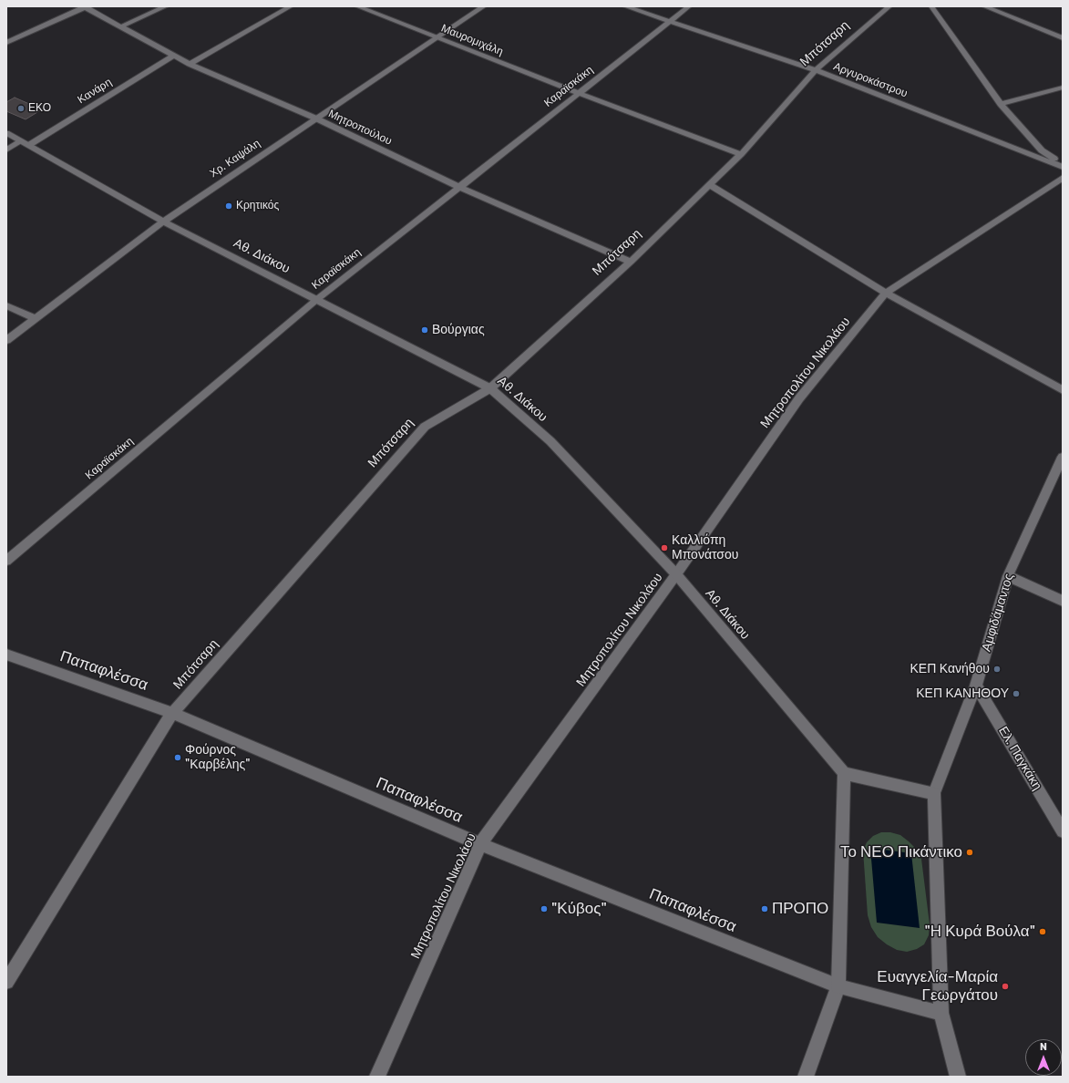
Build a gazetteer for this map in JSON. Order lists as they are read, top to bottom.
{
  "streets": {
    "street": [
      "Μαυρομιχάλη",
      "Μπότσαρη",
      "Αργυροκάστρου",
      "Καραϊσκάκη",
      "Κανάρη",
      "Μητροπούλου",
      "Χρ. Καψάλη",
      "Αθ. Διάκου",
      "Μητροπολίτου Νικολάου",
      "Αμφιδάμαντος",
      "Παπαφλέσσα",
      "Ελ. Παγκάκη"
    ]
  },
  "crossings": [
    ["Μαυρομιχάλη", "Μπότσαρη"],
    ["Μαυρομιχάλη", "Καραϊσκάκη"],
    ["Μαυρομιχάλη", "Χρ. Καψάλη"],
    ["Μπότσαρη", "Αργυροκάστρου"],
    ["Μπότσαρη", "Μητροπούλου"],
    ["Μπότσαρη", "Αθ. Διάκου"],
    ["Μπότσαρη", "Παπαφλέσσα"],
    ["Αργυροκάστρου", "Καραϊσκάκη"],
    ["Καραϊσκάκη", "Μητροπούλου"],
    ["Καραϊσκάκη", "Αθ. Διάκου"],
    ["Κανάρη", "Μητροπούλου"],
    ["Κανάρη", "Αθ. Διάκου"],
    ["Μητροπούλου", "Χρ. Καψάλη"],
    ["Χρ. Καψάλη", "Αθ. Διάκου"],
    ["Αθ. Διάκου", "Μητροπολίτου Νικολάου"],
    ["Μητροπολίτου Νικολάου", "Παπαφλέσσα"],
    ["Αμφιδάμαντος", "Ελ. Παγκάκη"]
  ],
  "places": [
    "ΕΚΟ",
    "Κρητικός",
    "Βούργιας",
    "Καλλιόπη Μπονάτσου",
    "ΚΕΠ Κανήθου",
    "ΚΕΠ ΚΑΝΗΘΟΥ",
    "Φούρνος \"Καρβέλης\"",
    "Το ΝΕΟ Πικάντικο",
    "\"Κύβος\"",
    "ΠΡΟΠΟ",
    "\"Η Κυρά Βούλα\"",
    "Ευαγγελία-Μαρία Γεωργάτου"
  ],
  "north": "top"
}
